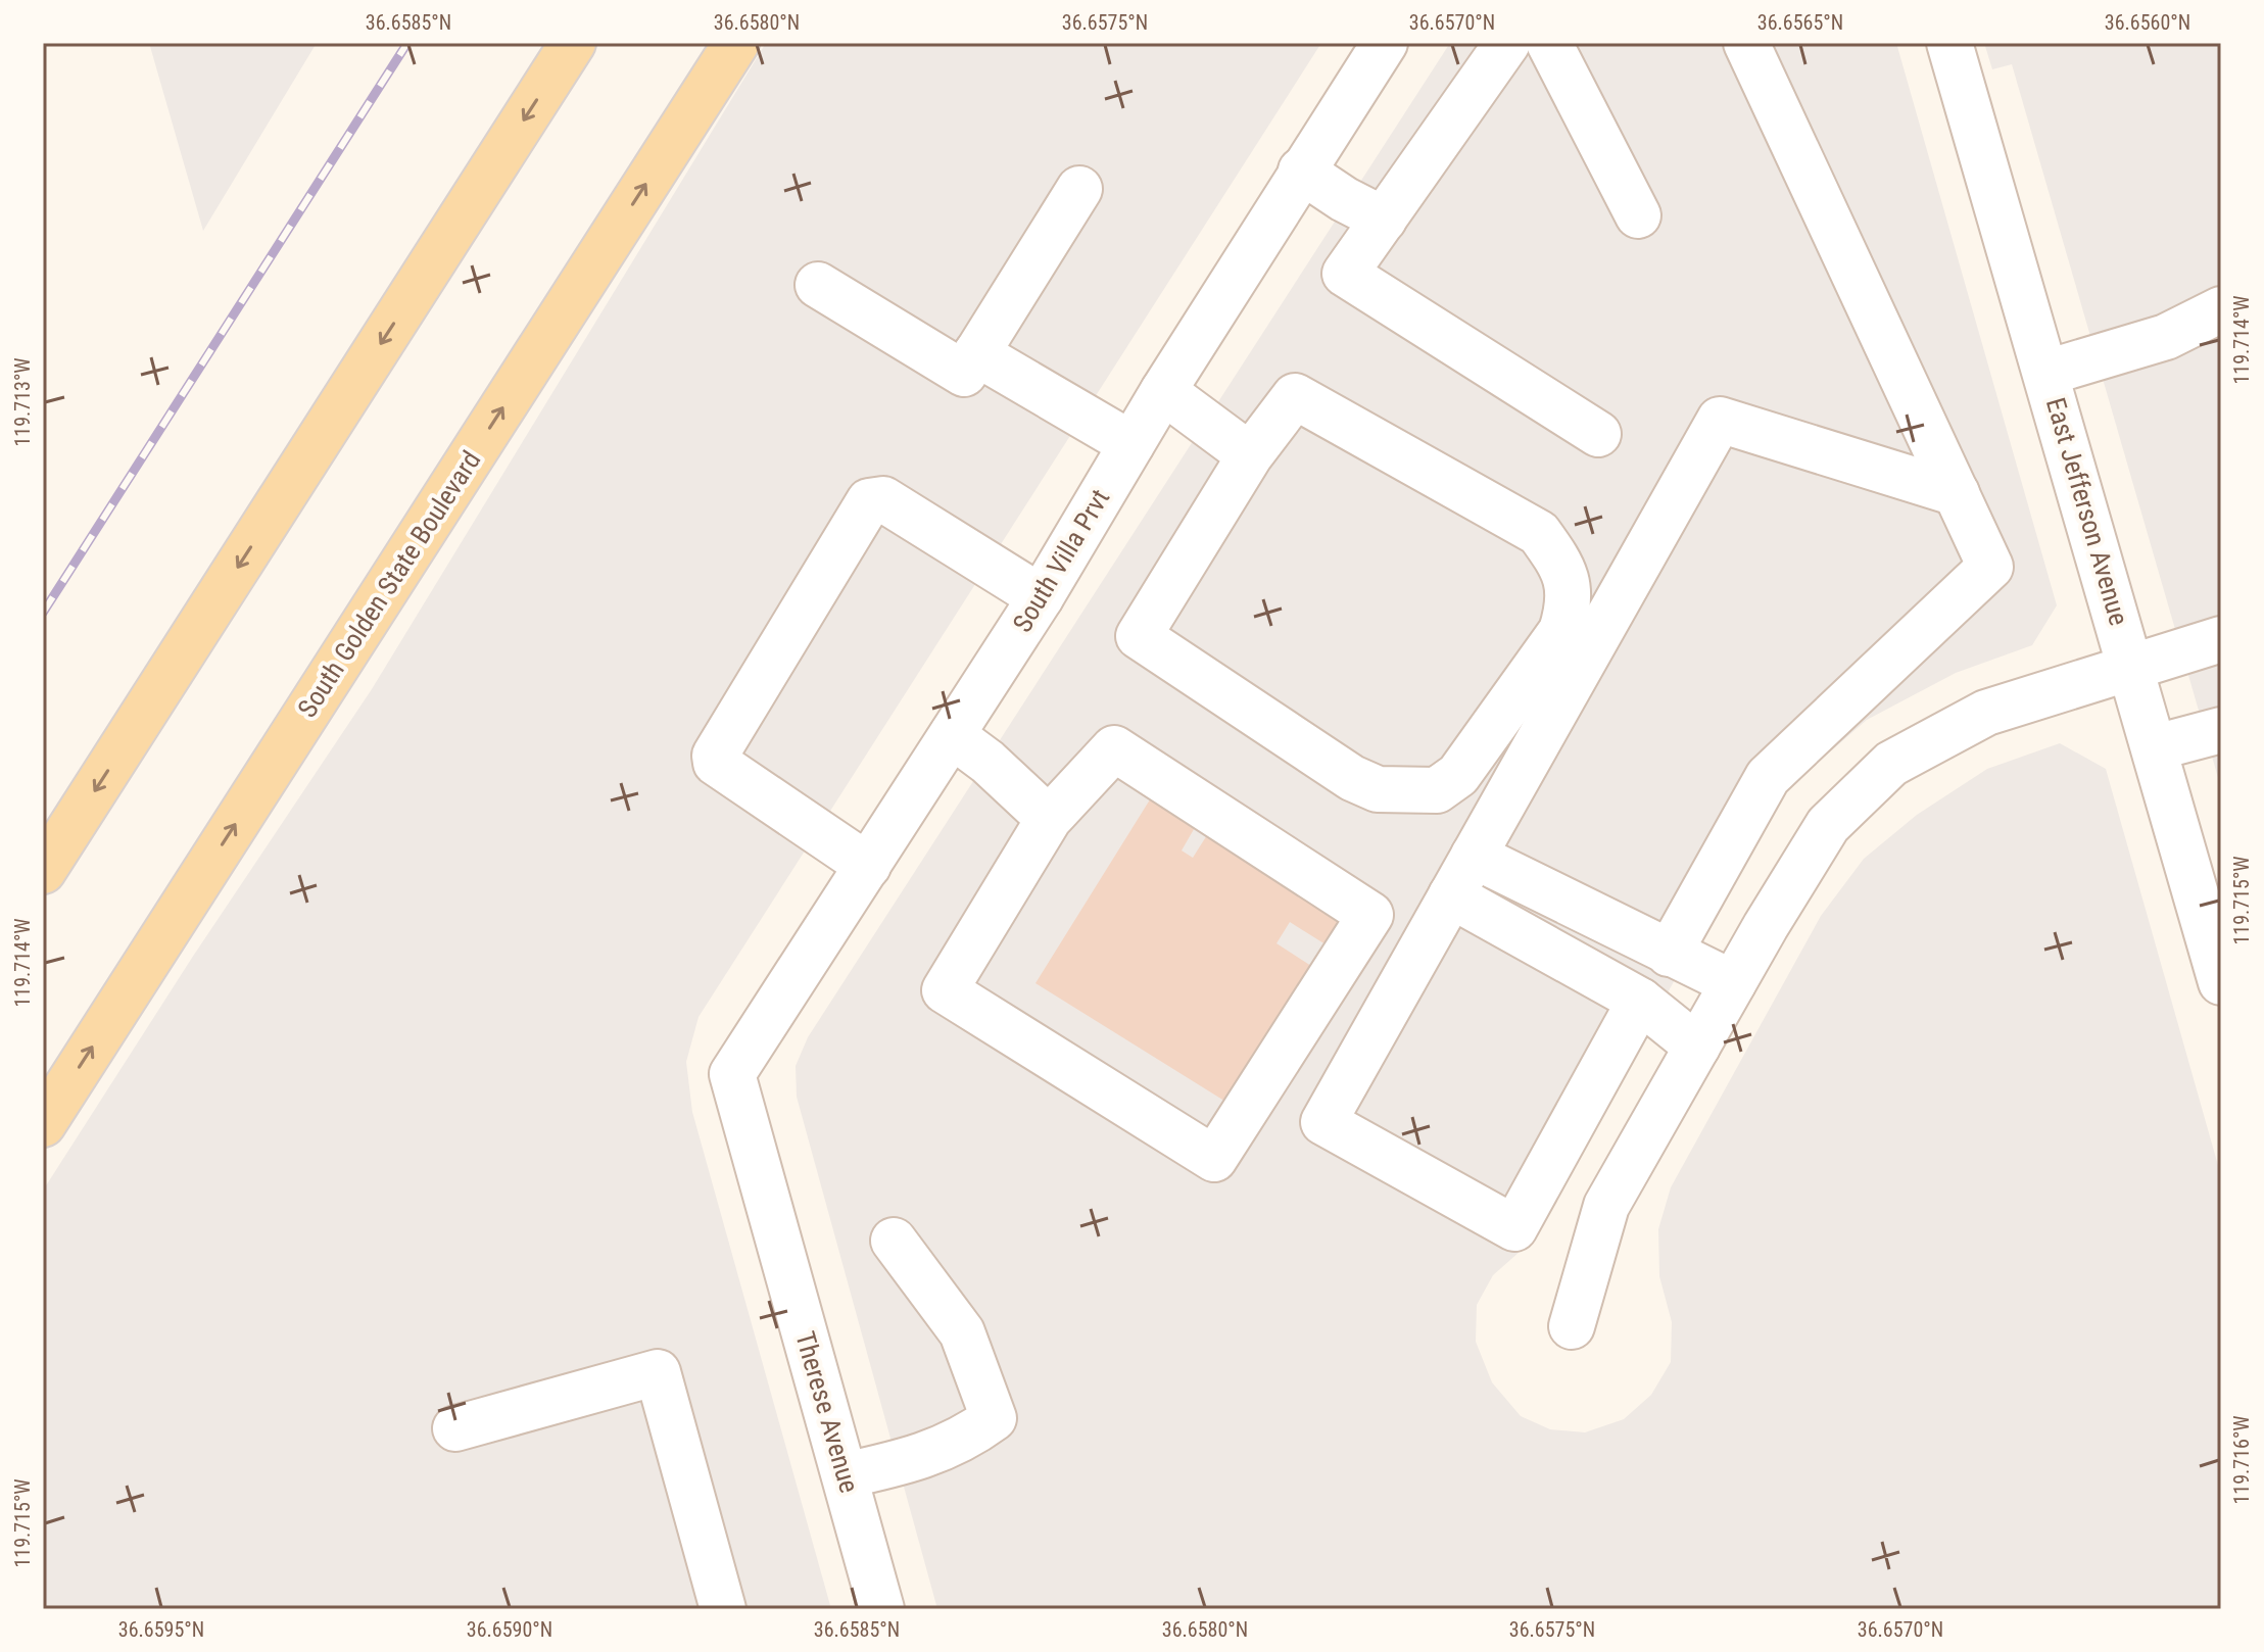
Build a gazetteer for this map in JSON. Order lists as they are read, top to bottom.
{
  "streets": {
    "main road": ["South Golden State Boulevard"],
    "street": ["East Jefferson Avenue", "South Villa Prvt", "Therese Avenue"]
  },
  "crossings": [
    ["South Villa Prvt", "Therese Avenue"]
  ],
  "coordinates": [
    "36.6585°N",
    "36.6580°N",
    "36.6575°N",
    "36.6570°N",
    "36.6565°N",
    "36.6560°N",
    "119.714°W",
    "119.713°W",
    "119.715°W",
    "119.716°W",
    "36.6595°N",
    "36.6590°N"
  ]
}
